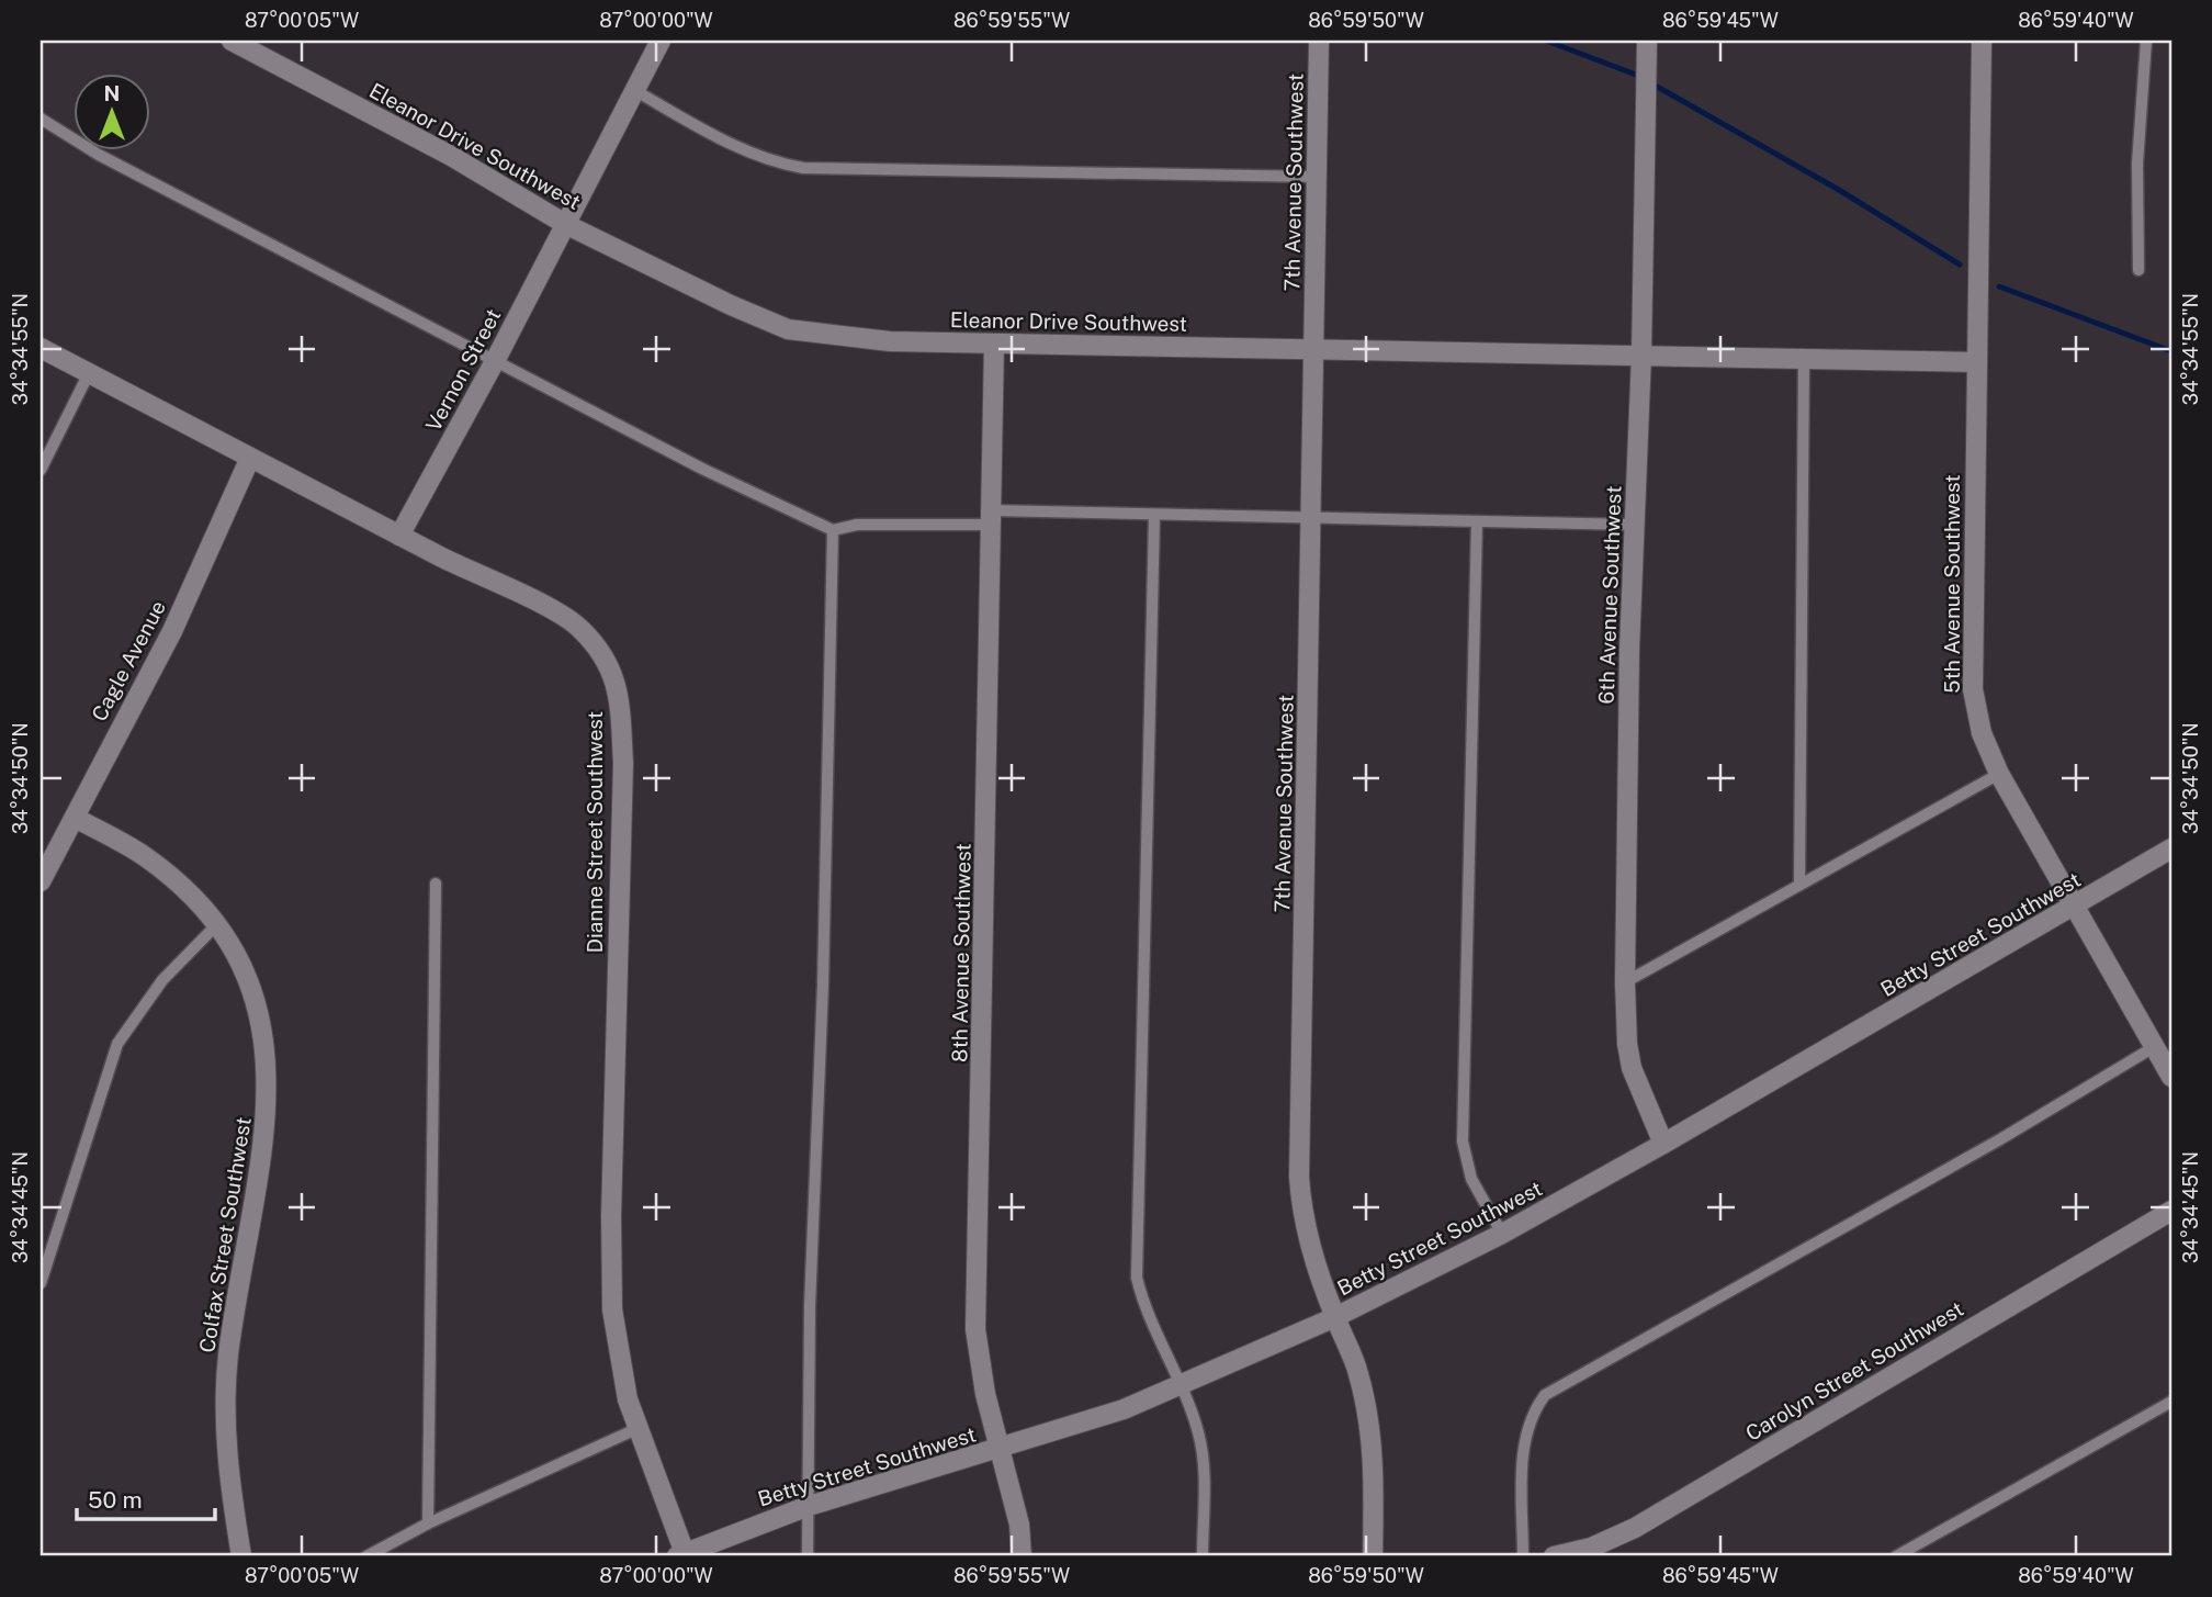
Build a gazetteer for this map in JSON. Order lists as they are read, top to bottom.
{
  "streets": {
    "street": [
      "Eleanor Drive Southwest",
      "7th Avenue Southwest",
      "Vernon Street",
      "5th Avenue Southwest",
      "6th Avenue Southwest",
      "Cagle Avenue",
      "Dianne Street Southwest",
      "Betty Street Southwest",
      "8th Avenue Southwest",
      "Colfax Street Southwest",
      "Carolyn Street Southwest"
    ]
  },
  "crossings": [
    ["Eleanor Drive Southwest", "7th Avenue Southwest"],
    ["Eleanor Drive Southwest", "Vernon Street"],
    ["Eleanor Drive Southwest", "5th Avenue Southwest"],
    ["Eleanor Drive Southwest", "6th Avenue Southwest"],
    ["Eleanor Drive Southwest", "8th Avenue Southwest"],
    ["7th Avenue Southwest", "Betty Street Southwest"],
    ["Vernon Street", "Dianne Street Southwest"],
    ["5th Avenue Southwest", "Betty Street Southwest"],
    ["6th Avenue Southwest", "Betty Street Southwest"],
    ["Cagle Avenue", "Dianne Street Southwest"],
    ["Cagle Avenue", "Colfax Street Southwest"],
    ["Dianne Street Southwest", "Betty Street Southwest"],
    ["Betty Street Southwest", "8th Avenue Southwest"]
  ],
  "scale_bar": "50 m",
  "north": "top",
  "coordinates": [
    "87°00'05\"W",
    "87°00'00\"W",
    "86°59'55\"W",
    "86°59'50\"W",
    "86°59'45\"W",
    "86°59'40\"W",
    "34°34'55\"N",
    "34°34'50\"N",
    "34°34'45\"N"
  ]
}
